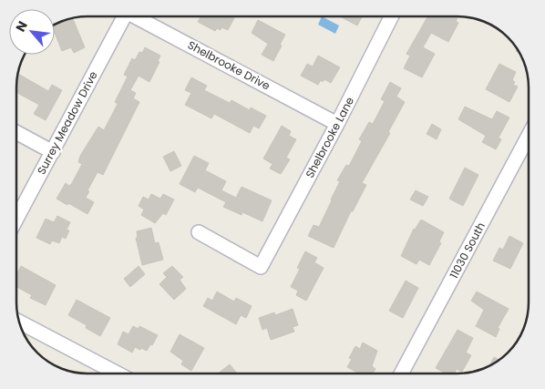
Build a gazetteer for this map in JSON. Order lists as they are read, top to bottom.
{
  "streets": {
    "street": [
      "Shelbrooke Drive",
      "Surrey Meadow Drive",
      "Shelbrooke Lane",
      "11030 South"
    ]
  },
  "crossings": [
    ["Shelbrooke Drive", "Shelbrooke Lane"]
  ],
  "north": "top left"
}
